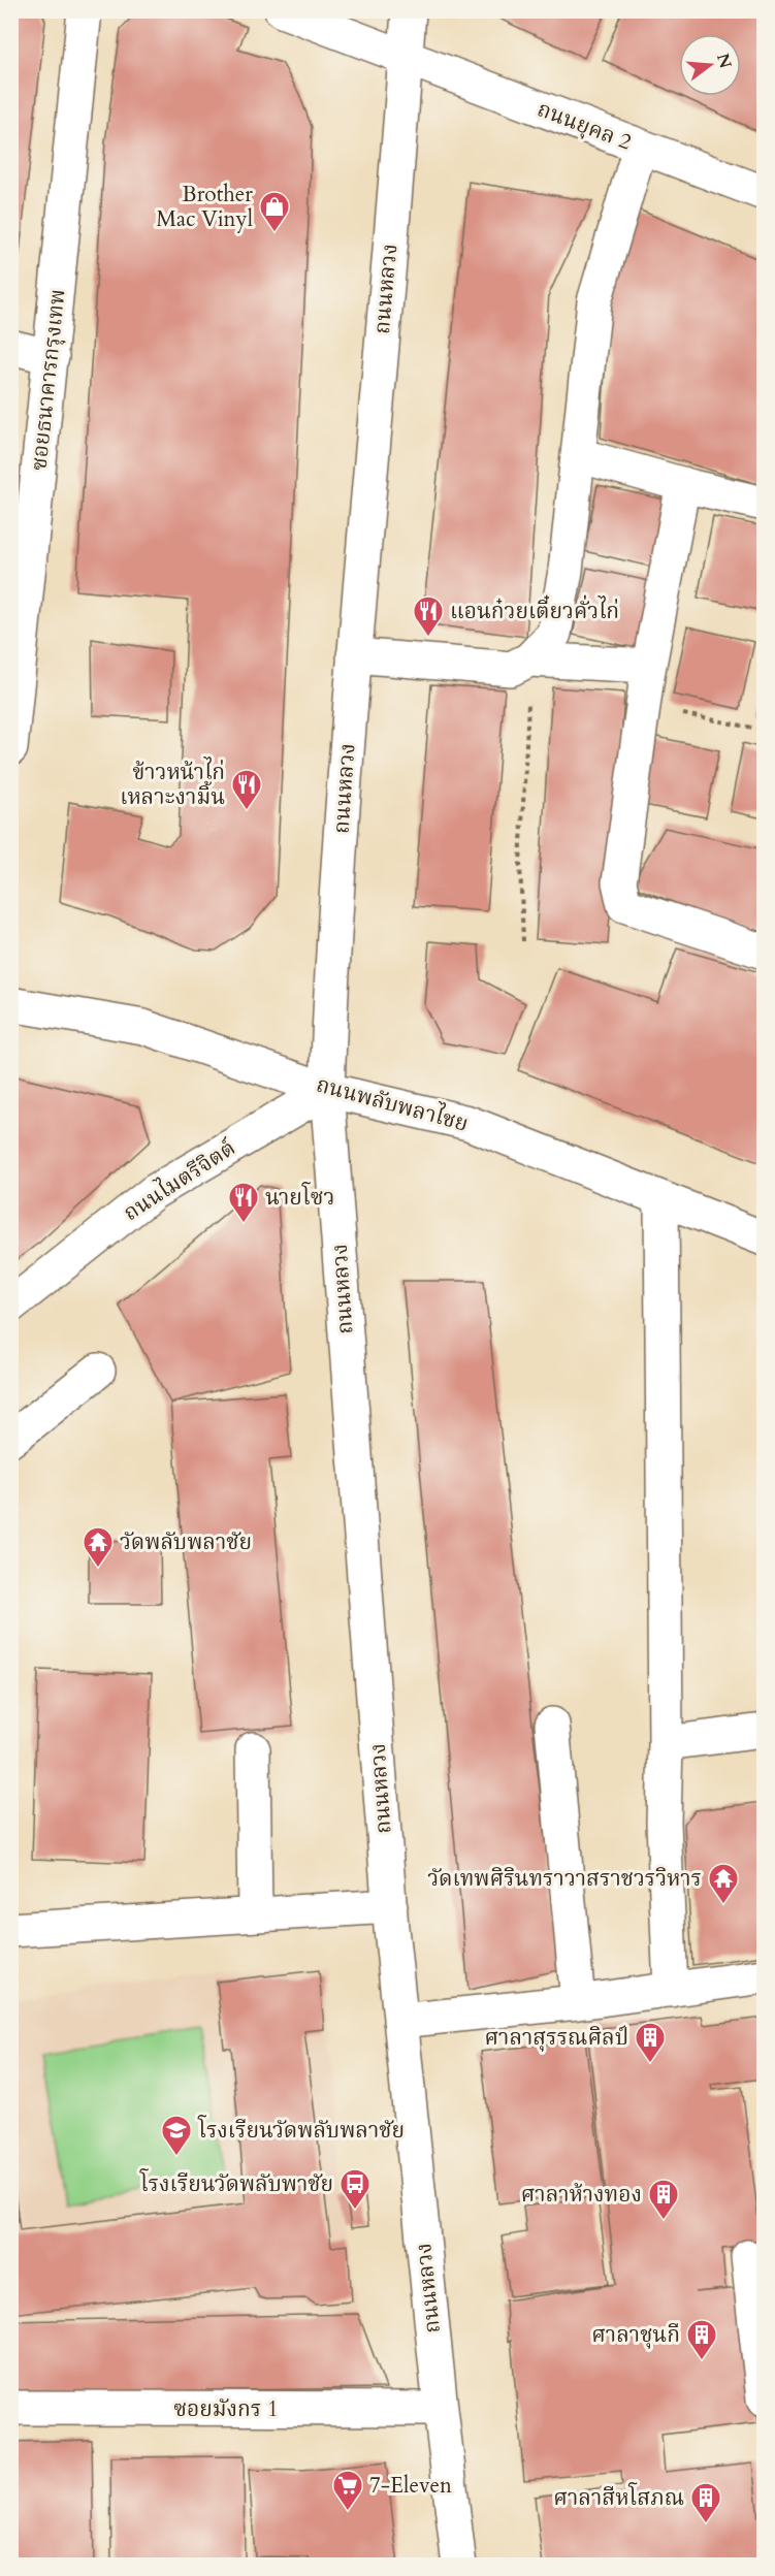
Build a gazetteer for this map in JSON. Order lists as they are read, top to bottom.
{
  "streets": {
    "street": [
      "ถนนยุคล 2",
      "ถนนหลวง",
      "ซอยธนาคารกรุงเทพ",
      "ถนนพลับพลาไชย",
      "ถนนไมตรีจิตต์",
      "ซอยมังกร 1"
    ]
  },
  "crossings": [
    ["ถนนยุคล 2", "ถนนหลวง"],
    ["ถนนหลวง", "ถนนพลับพลาไชย"],
    ["ถนนหลวง", "ถนนไมตรีจิตต์"],
    ["ถนนหลวง", "ซอยมังกร 1"],
    ["ถนนพลับพลาไชย", "ถนนไมตรีจิตต์"]
  ],
  "places": {
    "shop": ["Brother Mac Vinyl"],
    "restaurant": ["แอนก๋วยเตี๋ยวคั่วไก่", "ข้าวหน้าไก่ เหลาะงามิ้น", "นายโซว"],
    "temple": ["วัดพลับพลาชัย", "วัดเทพศิรินทราวาสราชวรวิหาร"],
    "building": [
      "ศาลาสุรรณศิลป์",
      "ศาลาห้างทอง",
      "ศาลาชุนกี",
      "ศาลาสีหโสภณ"
    ],
    "school or university": ["โรงเรียนวัดพลับพลาชัย"],
    "bus stop": ["โรงเรียนวัดพลับพาชัย"],
    "supermarket": ["7-Eleven"]
  },
  "north": "right"
}
